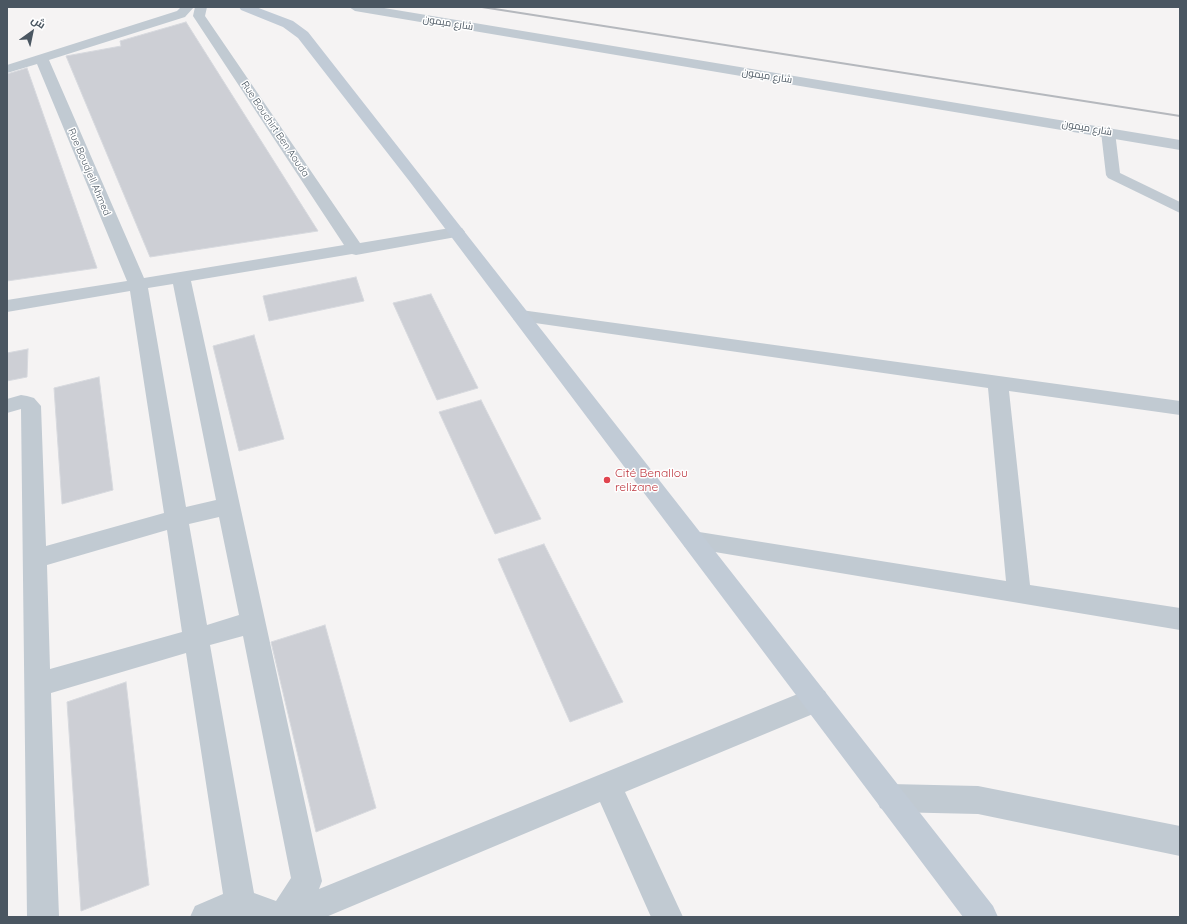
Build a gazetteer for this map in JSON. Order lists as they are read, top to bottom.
{
  "streets": {
    "street": ["شارع ميمون", "Rue Bouchirt Ben Aouda", "Rue Boudjell Ahmed"]
  },
  "places": ["Cité Benallou relizane"],
  "north": "top right"
}
